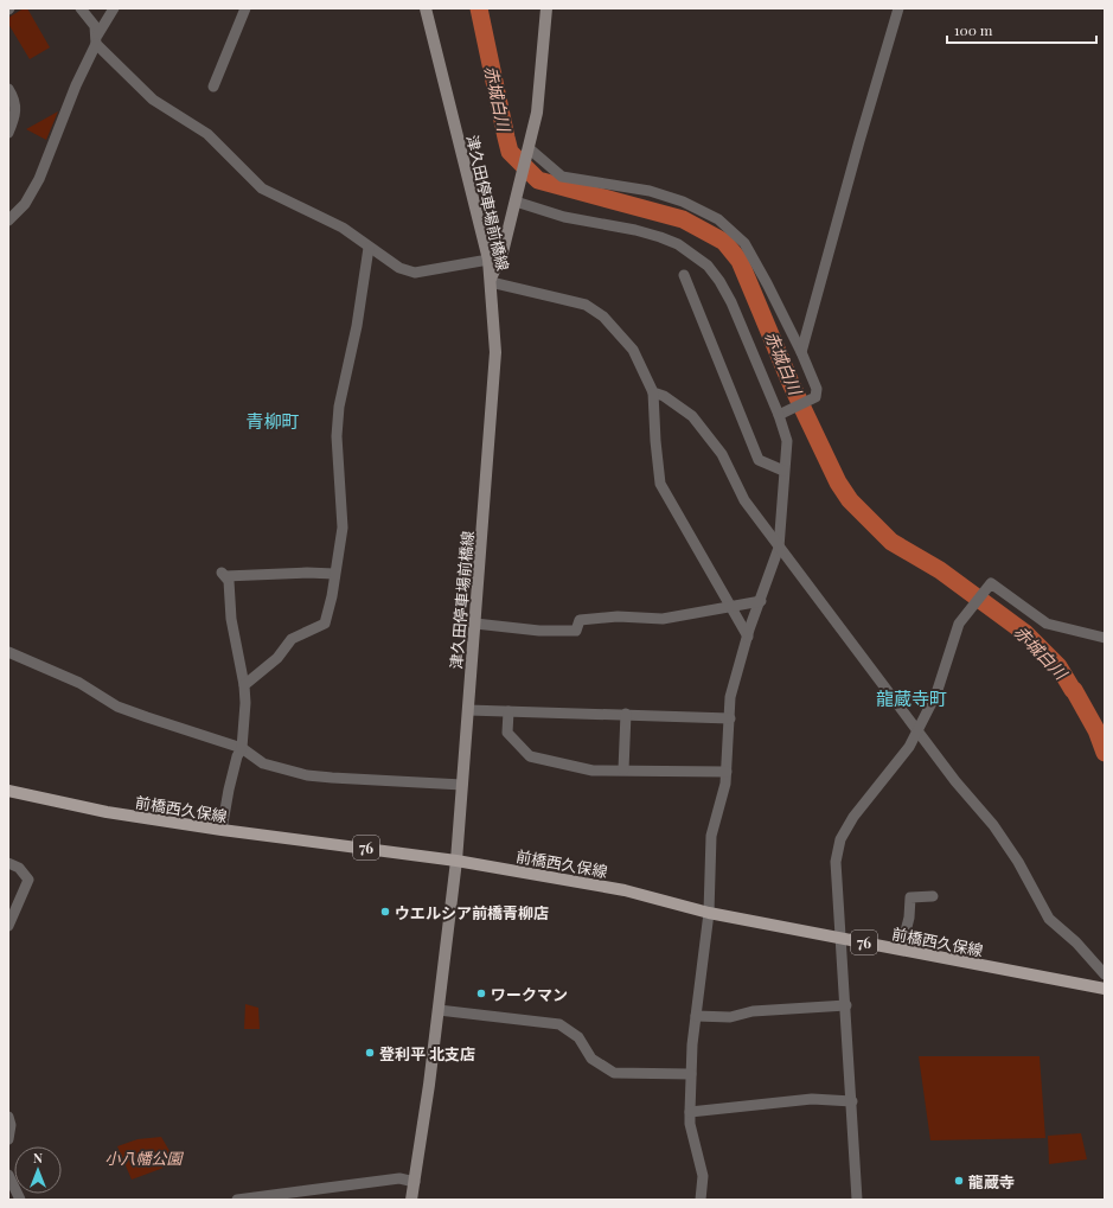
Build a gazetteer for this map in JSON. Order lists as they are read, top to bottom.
{
  "streets": {
    "main road": ["津久田停車場前橋線", "前橋西久保線", "76"]
  },
  "crossings": [
    ["津久田停車場前橋線", "前橋西久保線"]
  ],
  "districts": ["青柳町", "龍蔵寺町"],
  "water": ["赤城白川"],
  "parks": ["小八幡公園"],
  "places": [
    "ウエルシア前橋青柳店",
    "ワークマン",
    "登利平 北支店",
    "龍蔵寺"
  ],
  "scale_bar": "100 m",
  "north": "top"
}
